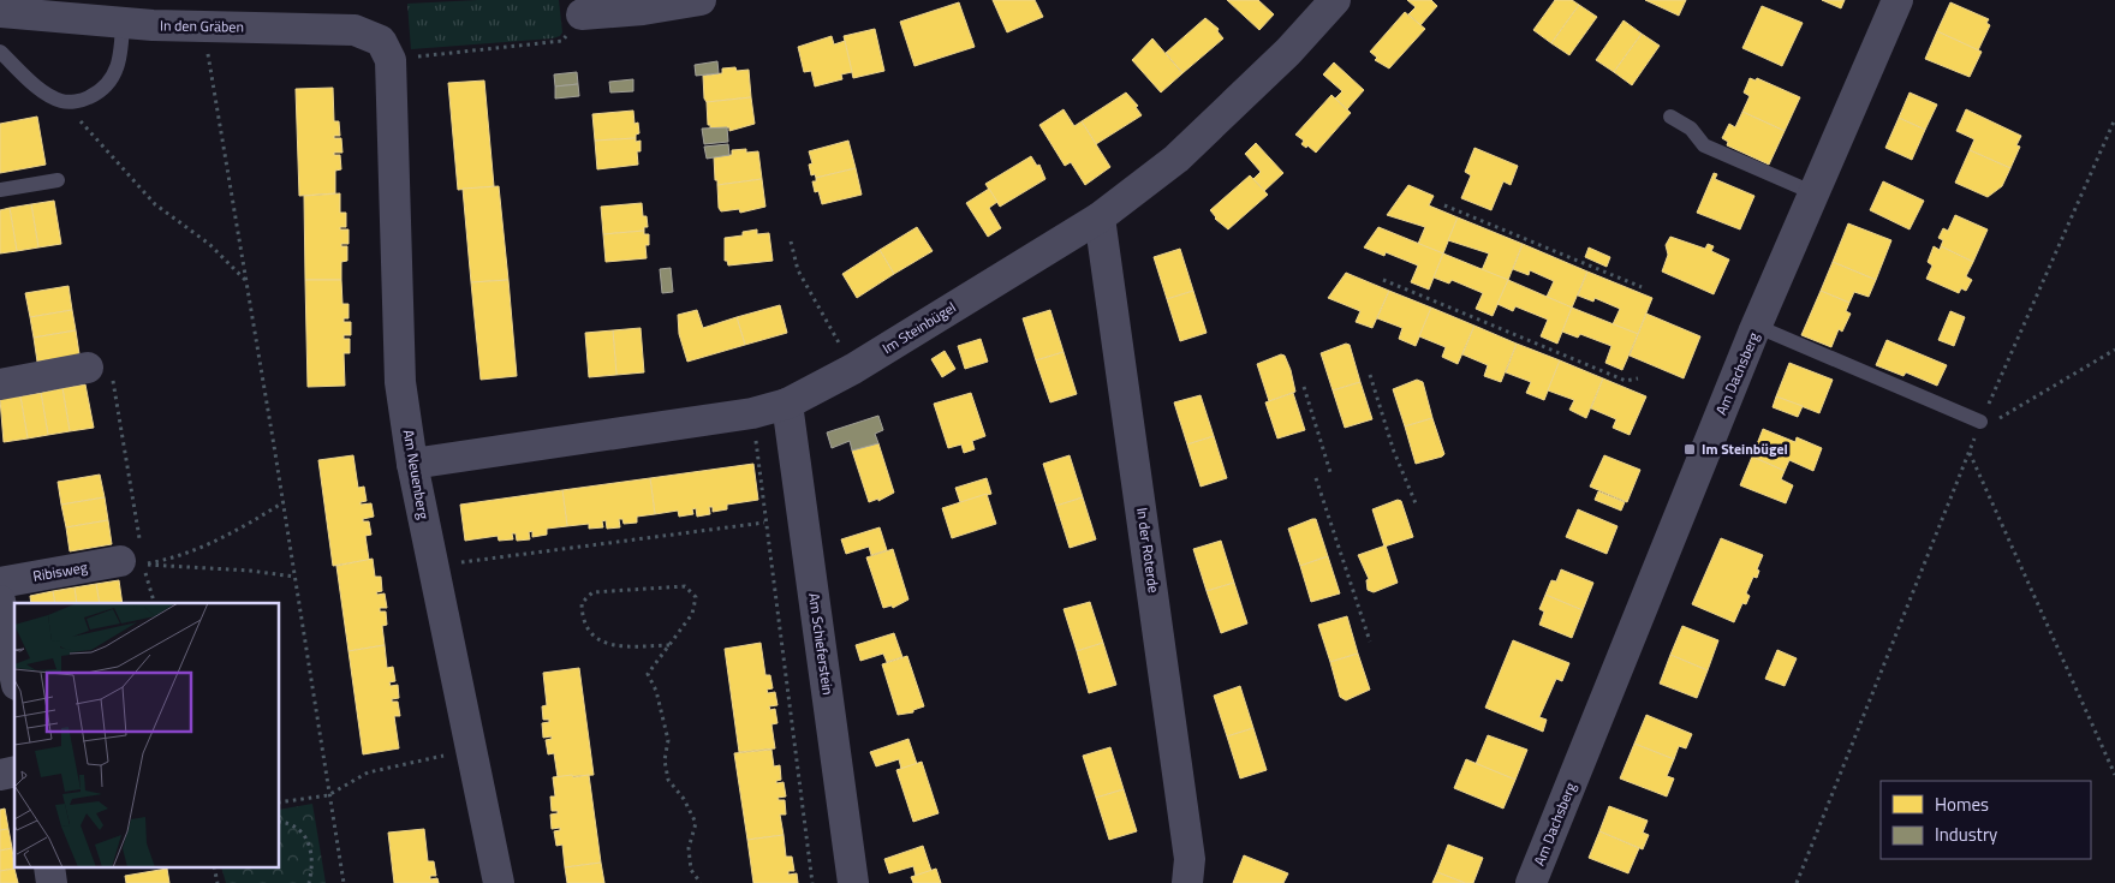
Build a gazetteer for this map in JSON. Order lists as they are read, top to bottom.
{
  "streets": {
    "street": [
      "In den Gräben",
      "Im Steinbügel",
      "Am Dachsberg",
      "Am Neuenberg",
      "In der Roterde",
      "Ribisweg",
      "Am Schieferstein"
    ]
  },
  "crossings": [
    ["In den Gräben", "Am Neuenberg"],
    ["Im Steinbügel", "Am Neuenberg"],
    ["Im Steinbügel", "In der Roterde"],
    ["Im Steinbügel", "Am Schieferstein"]
  ],
  "places": {
    "transit": ["Im Steinbügel"]
  },
  "legend": ["Homes", "Industry"]
}
